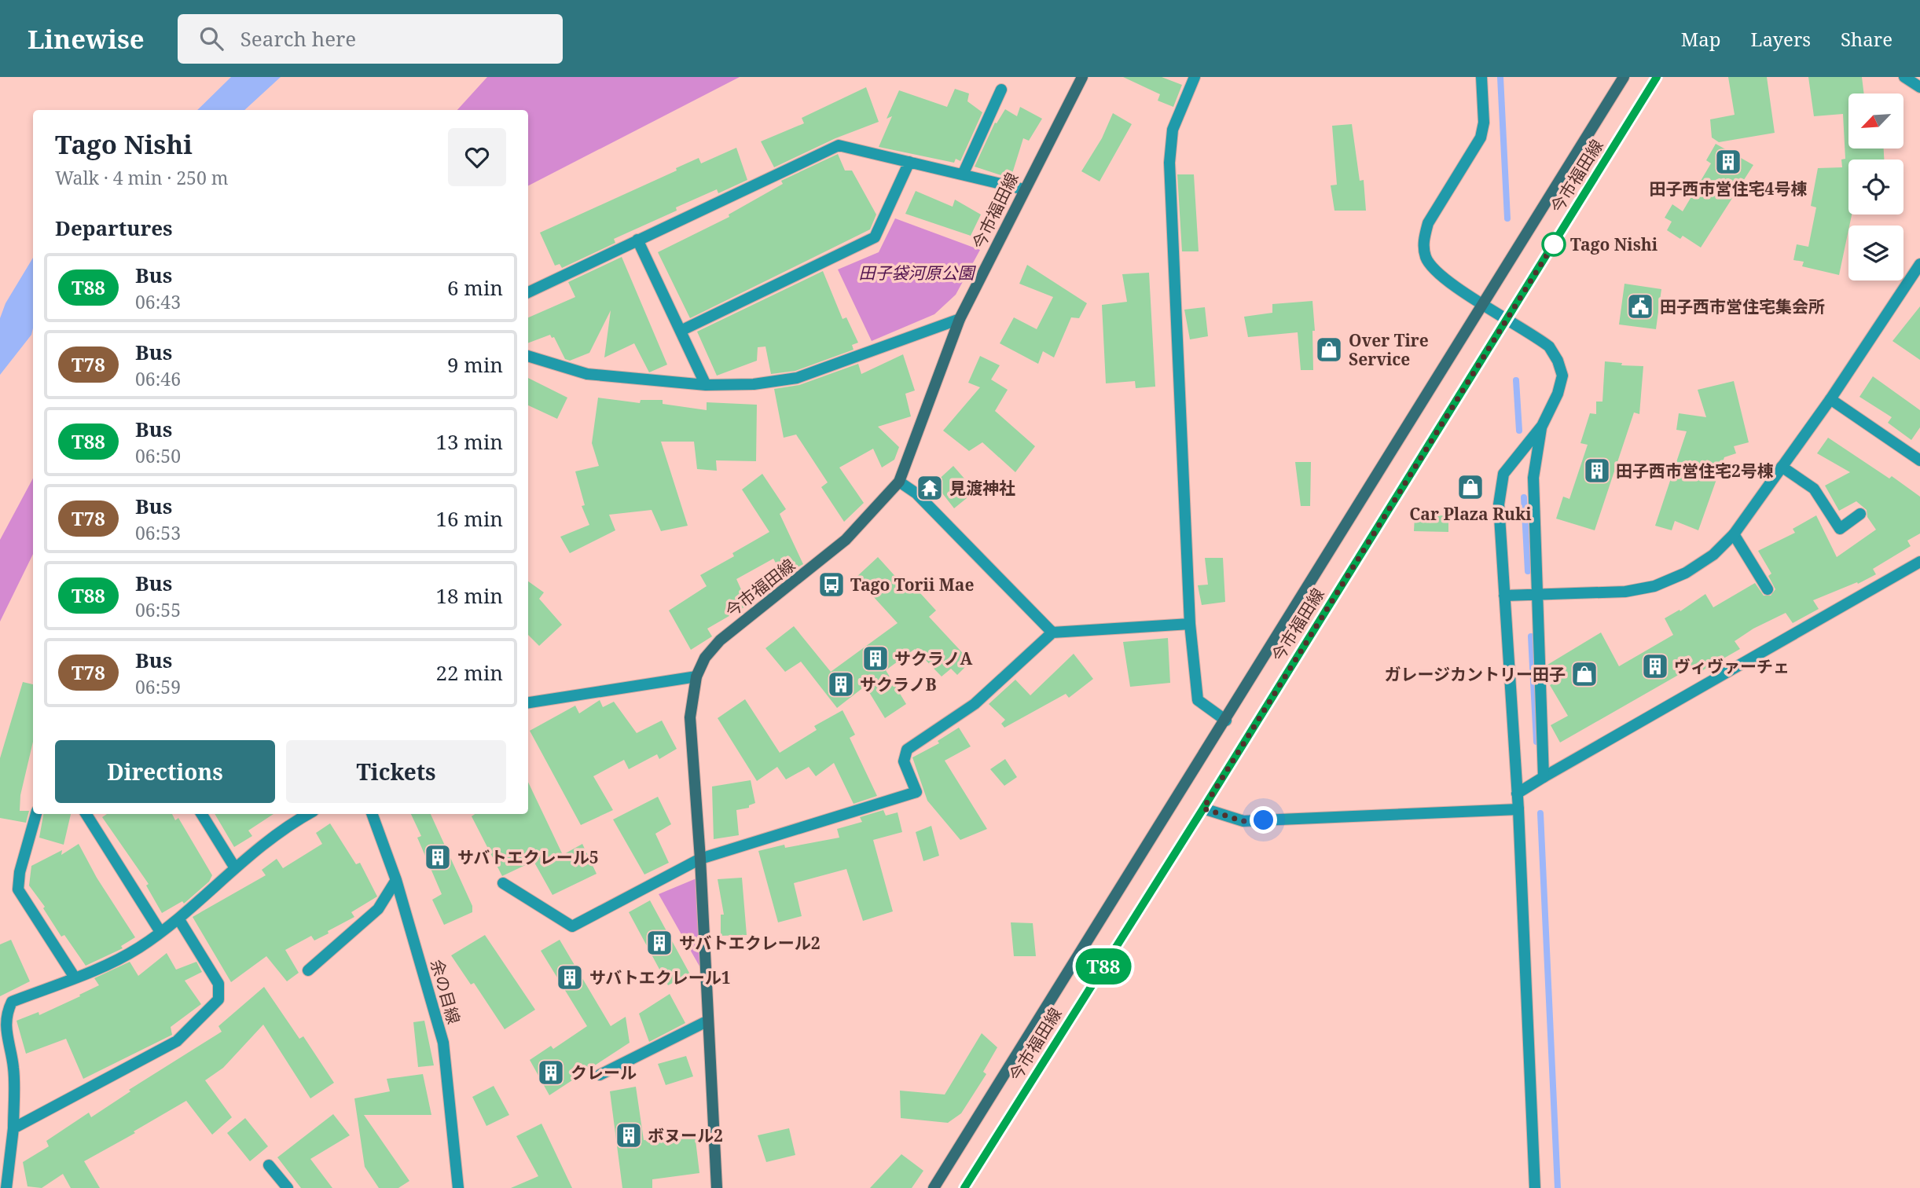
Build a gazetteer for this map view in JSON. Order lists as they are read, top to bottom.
{
  "streets": {
    "main road": ["今市福田線"],
    "street": ["余の目線"]
  },
  "parks": ["田子袋河原公園"],
  "places": {
    "building": [
      "田子西市営住宅4号棟",
      "田子西市営住宅2号棟",
      "サクラノA",
      "ヴィヴァーチェ",
      "サクラノB",
      "サバトエクレール5",
      "サバトエクレール2",
      "サバトエクレール1",
      "クレール",
      "ボヌール2"
    ],
    "other": ["Tago Nishi"],
    "public building": ["田子西市営住宅集会所"],
    "shop": ["Over Tire Service", "Car Plaza Ruki", "ガレージカントリー田子"],
    "temple": ["見渡神社"],
    "bus stop": ["Tago Torii Mae"]
  },
  "lines": ["bus line T88"],
  "north": "bottom left",
  "page": {
    "header": "Linewise",
    "search": "Search here",
    "nav": ["Map", "Layers", "Share"],
    "on_map": "T88",
    "heading": [
      ["Tago Nishi", "Walk · 4 min · 250 m"],
      "Departures"
    ],
    "list": [
      {
        "mark": "T88",
        "name": "Bus",
        "note": "06:43",
        "value": "6 min"
      },
      {
        "mark": "T78",
        "name": "Bus",
        "note": "06:46",
        "value": "9 min"
      },
      {
        "mark": "T88",
        "name": "Bus",
        "note": "06:50",
        "value": "13 min"
      },
      {
        "mark": "T78",
        "name": "Bus",
        "note": "06:53",
        "value": "16 min"
      },
      {
        "mark": "T88",
        "name": "Bus",
        "note": "06:55",
        "value": "18 min"
      },
      {
        "mark": "T78",
        "name": "Bus",
        "note": "06:59",
        "value": "22 min"
      }
    ],
    "buttons": ["Directions", "Tickets"]
  }
}
